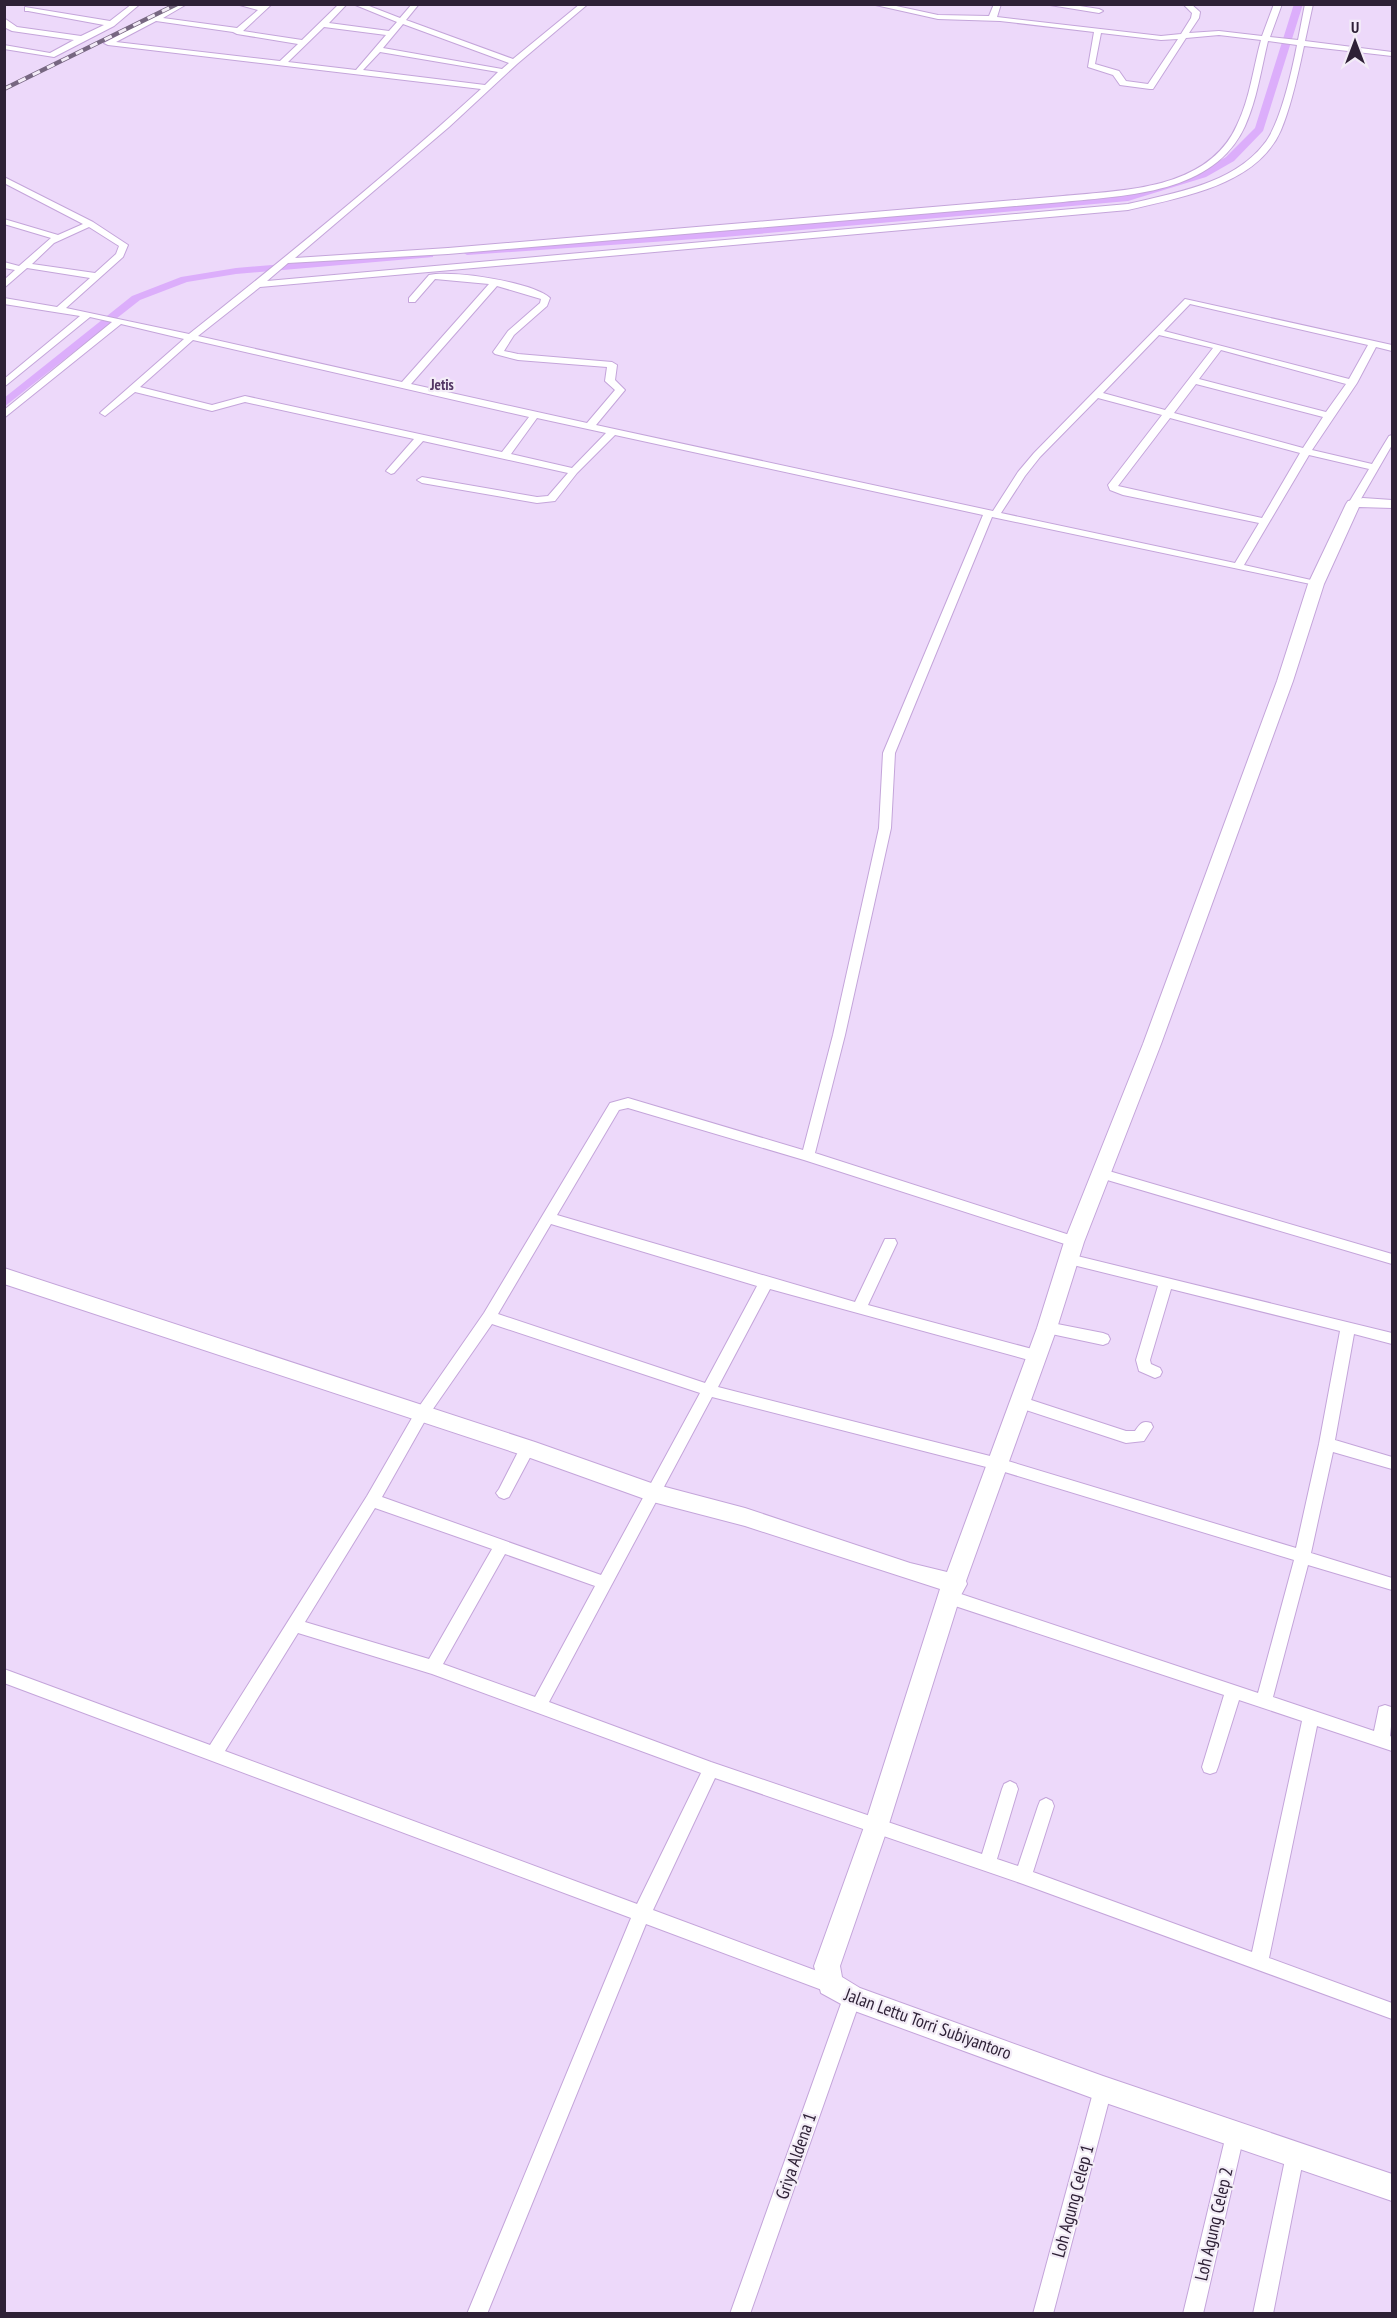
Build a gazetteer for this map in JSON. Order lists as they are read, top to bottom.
{
  "streets": {
    "main road": ["Jalan Lettu Torri Subiyantoro"],
    "street": ["Griya Aldena 1", "Loh Agung Celep 1", "Loh Agung Celep 2"]
  },
  "crossings": [
    ["Jalan Lettu Torri Subiyantoro", "Griya Aldena 1"],
    ["Jalan Lettu Torri Subiyantoro", "Loh Agung Celep 1"],
    ["Jalan Lettu Torri Subiyantoro", "Loh Agung Celep 2"]
  ],
  "districts": ["Jetis"],
  "north": "top"
}
